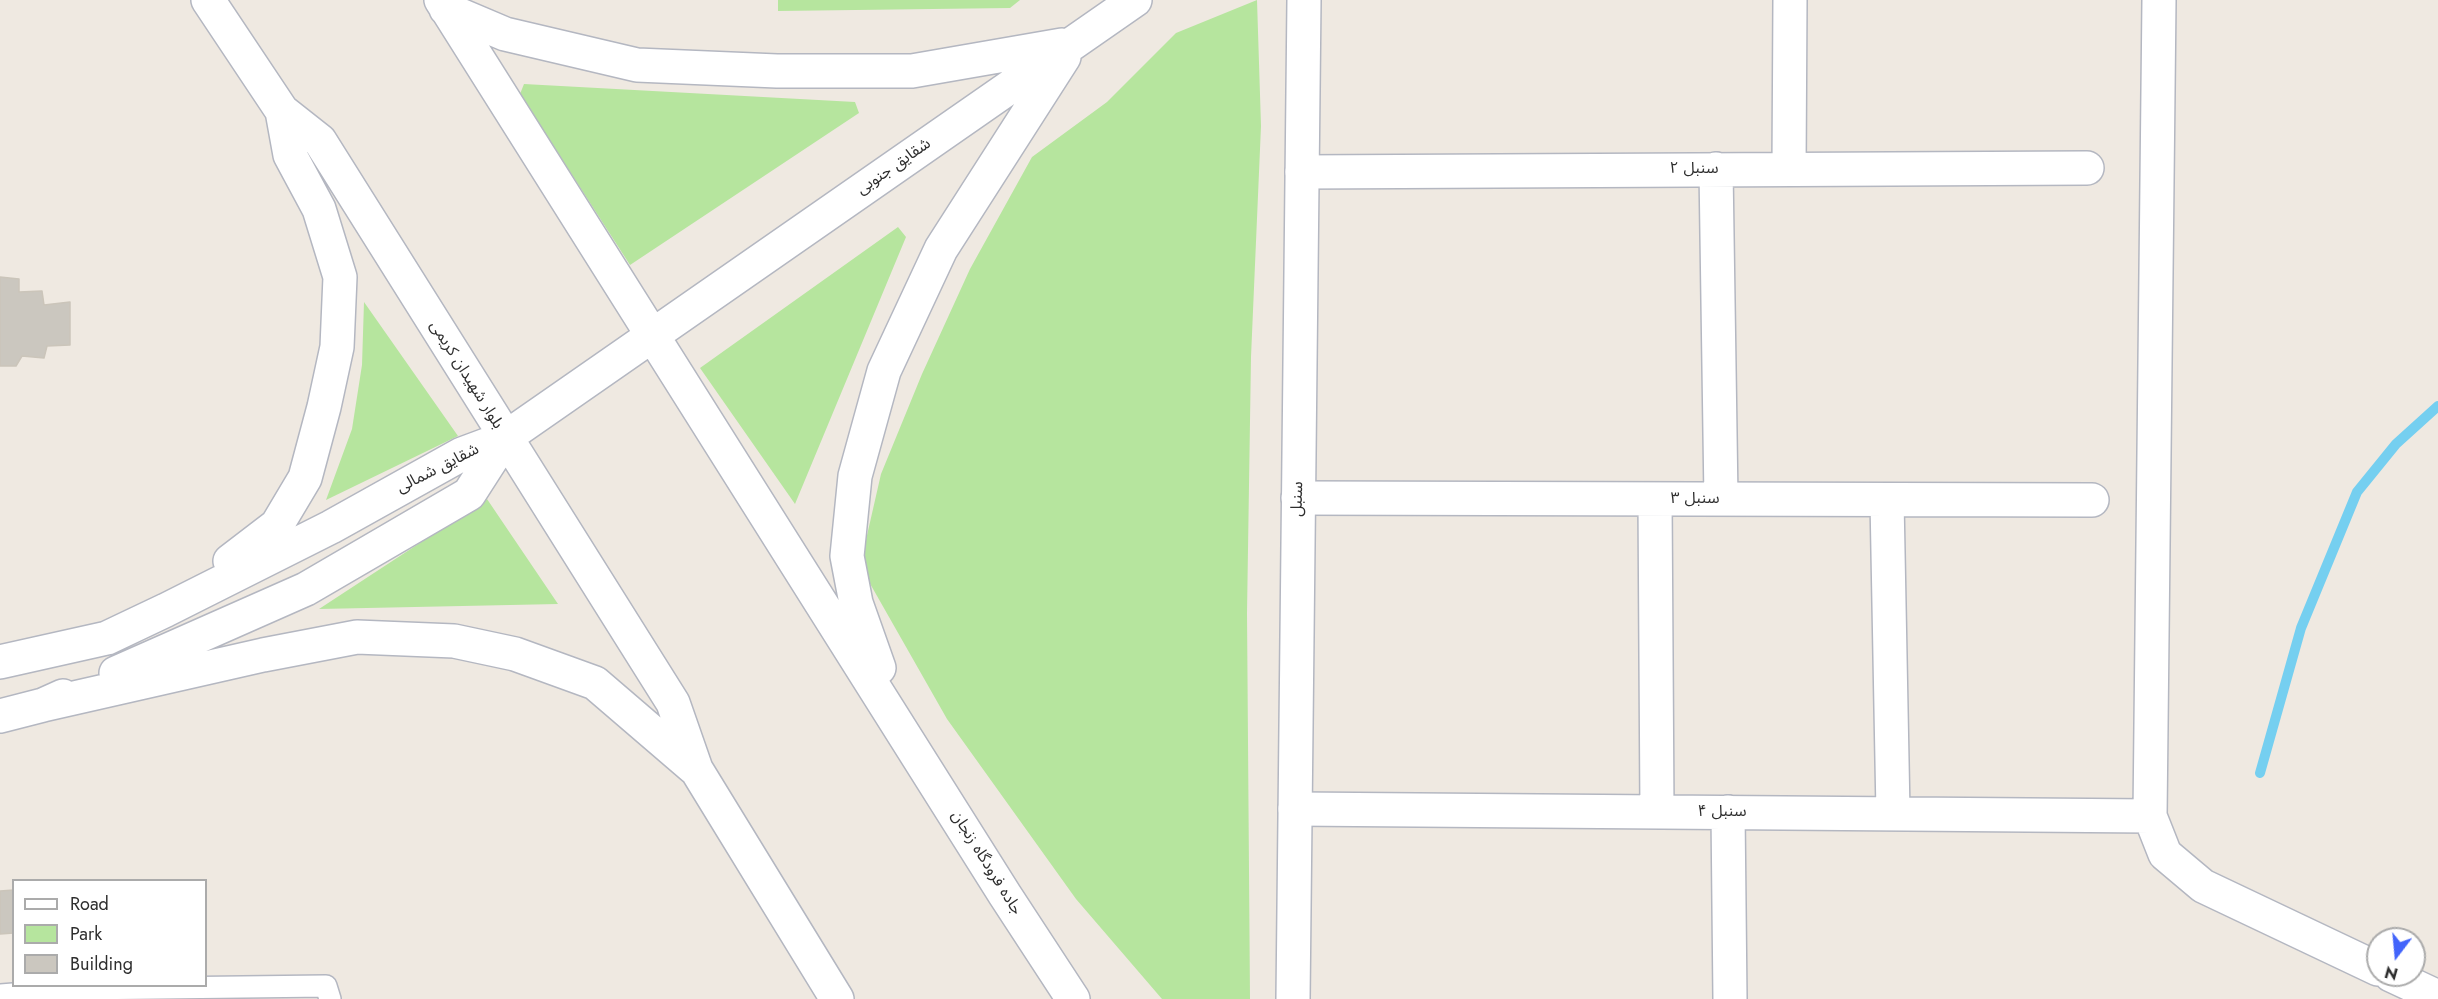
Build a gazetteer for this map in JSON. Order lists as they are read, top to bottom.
{
  "streets": {
    "main road": [
      "شقایق جنوبی",
      "سنبل ۲",
      "بلوار شهیدان کریمی",
      "شقایق شمالی",
      "سنبل",
      "سنبل ۳",
      "سنبل ۴",
      "جاده فرودگاه زنجان"
    ]
  },
  "crossings": [
    ["شقایق جنوبی", "بلوار شهیدان کریمی"],
    ["شقایق جنوبی", "شقایق شمالی"],
    ["سنبل ۲", "سنبل"],
    ["بلوار شهیدان کریمی", "شقایق شمالی"],
    ["سنبل", "سنبل ۳"],
    ["سنبل", "سنبل ۴"]
  ],
  "legend": ["Road", "Park", "Building"],
  "north": "bottom"
}
